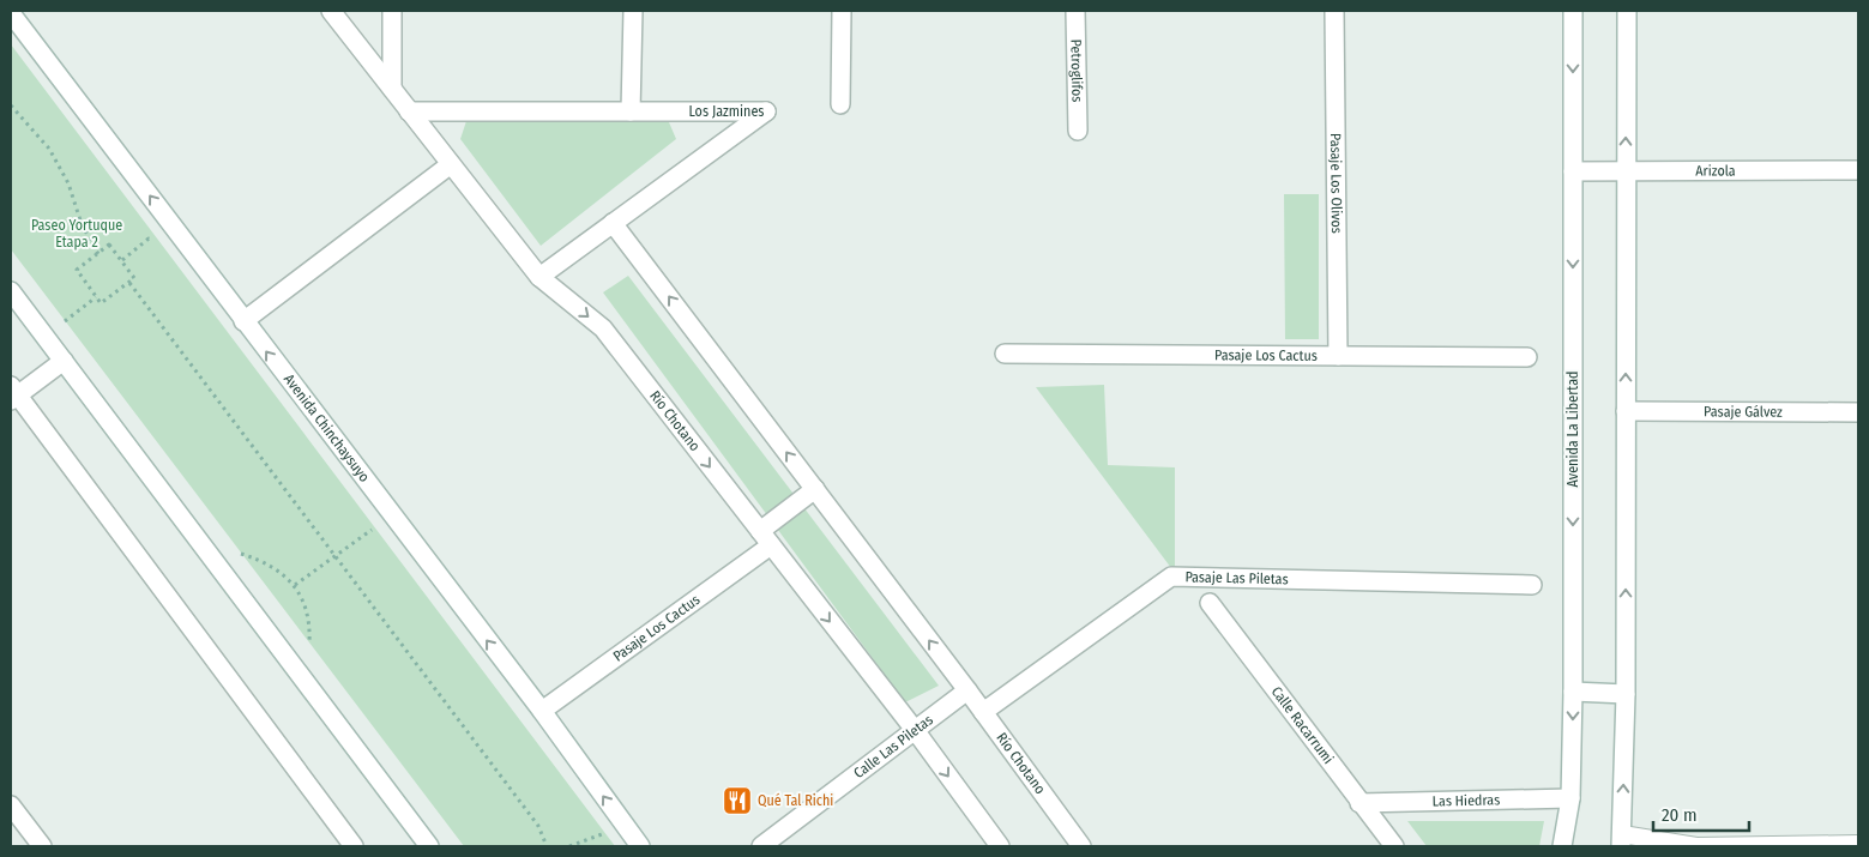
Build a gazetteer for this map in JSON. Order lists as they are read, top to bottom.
{
  "streets": {
    "street": [
      "Petroglifos",
      "Los Jazmines",
      "Arizola",
      "Pasaje Los Olivos",
      "Pasaje Los Cactus",
      "Pasaje Gálvez",
      "Río Chotano",
      "Avenida Chinchaysuyo",
      "Avenida La Libertad",
      "Pasaje Las Piletas",
      "Calle Racarrumi",
      "Calle Las Piletas",
      "Las Hiedras"
    ]
  },
  "crossings": [
    ["Los Jazmines", "Río Chotano"],
    ["Arizola", "Avenida La Libertad"],
    ["Pasaje Los Olivos", "Pasaje Los Cactus"],
    ["Pasaje Los Cactus", "Río Chotano"],
    ["Pasaje Los Cactus", "Avenida Chinchaysuyo"],
    ["Río Chotano", "Pasaje Las Piletas"],
    ["Río Chotano", "Calle Las Piletas"],
    ["Avenida La Libertad", "Las Hiedras"],
    ["Calle Racarrumi", "Las Hiedras"]
  ],
  "one_way": ["Avenida Chinchaysuyo"],
  "parks": ["Paseo Yortuque Etapa 2"],
  "places": {
    "restaurant": ["Qué Tal Richi"]
  },
  "scale_bar": "20 m"
}
